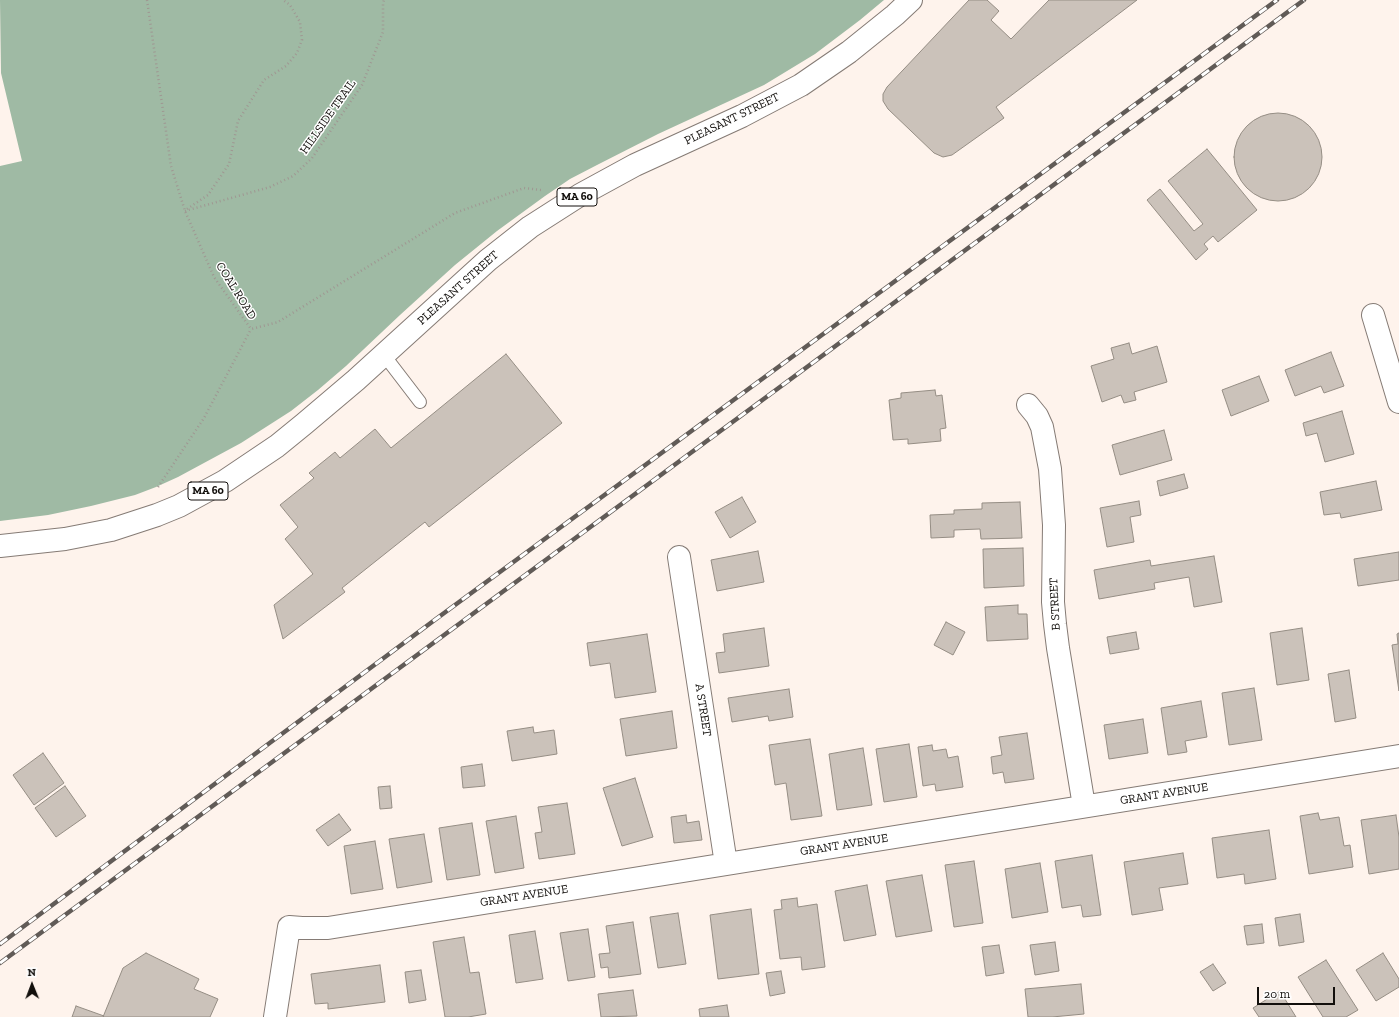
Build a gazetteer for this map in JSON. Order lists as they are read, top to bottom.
{
  "streets": {
    "street": [
      "PLEASANT STREET",
      "MA 60",
      "B STREET",
      "A STREET",
      "GRANT AVENUE"
    ],
    "path": ["HILLSIDE TRAIL", "COAL ROAD"]
  },
  "crossings": [
    ["HILLSIDE TRAIL", "COAL ROAD"],
    ["PLEASANT STREET", "COAL ROAD"],
    ["B STREET", "GRANT AVENUE"],
    ["A STREET", "GRANT AVENUE"]
  ],
  "scale_bar": "20 m",
  "north": "top"
}
